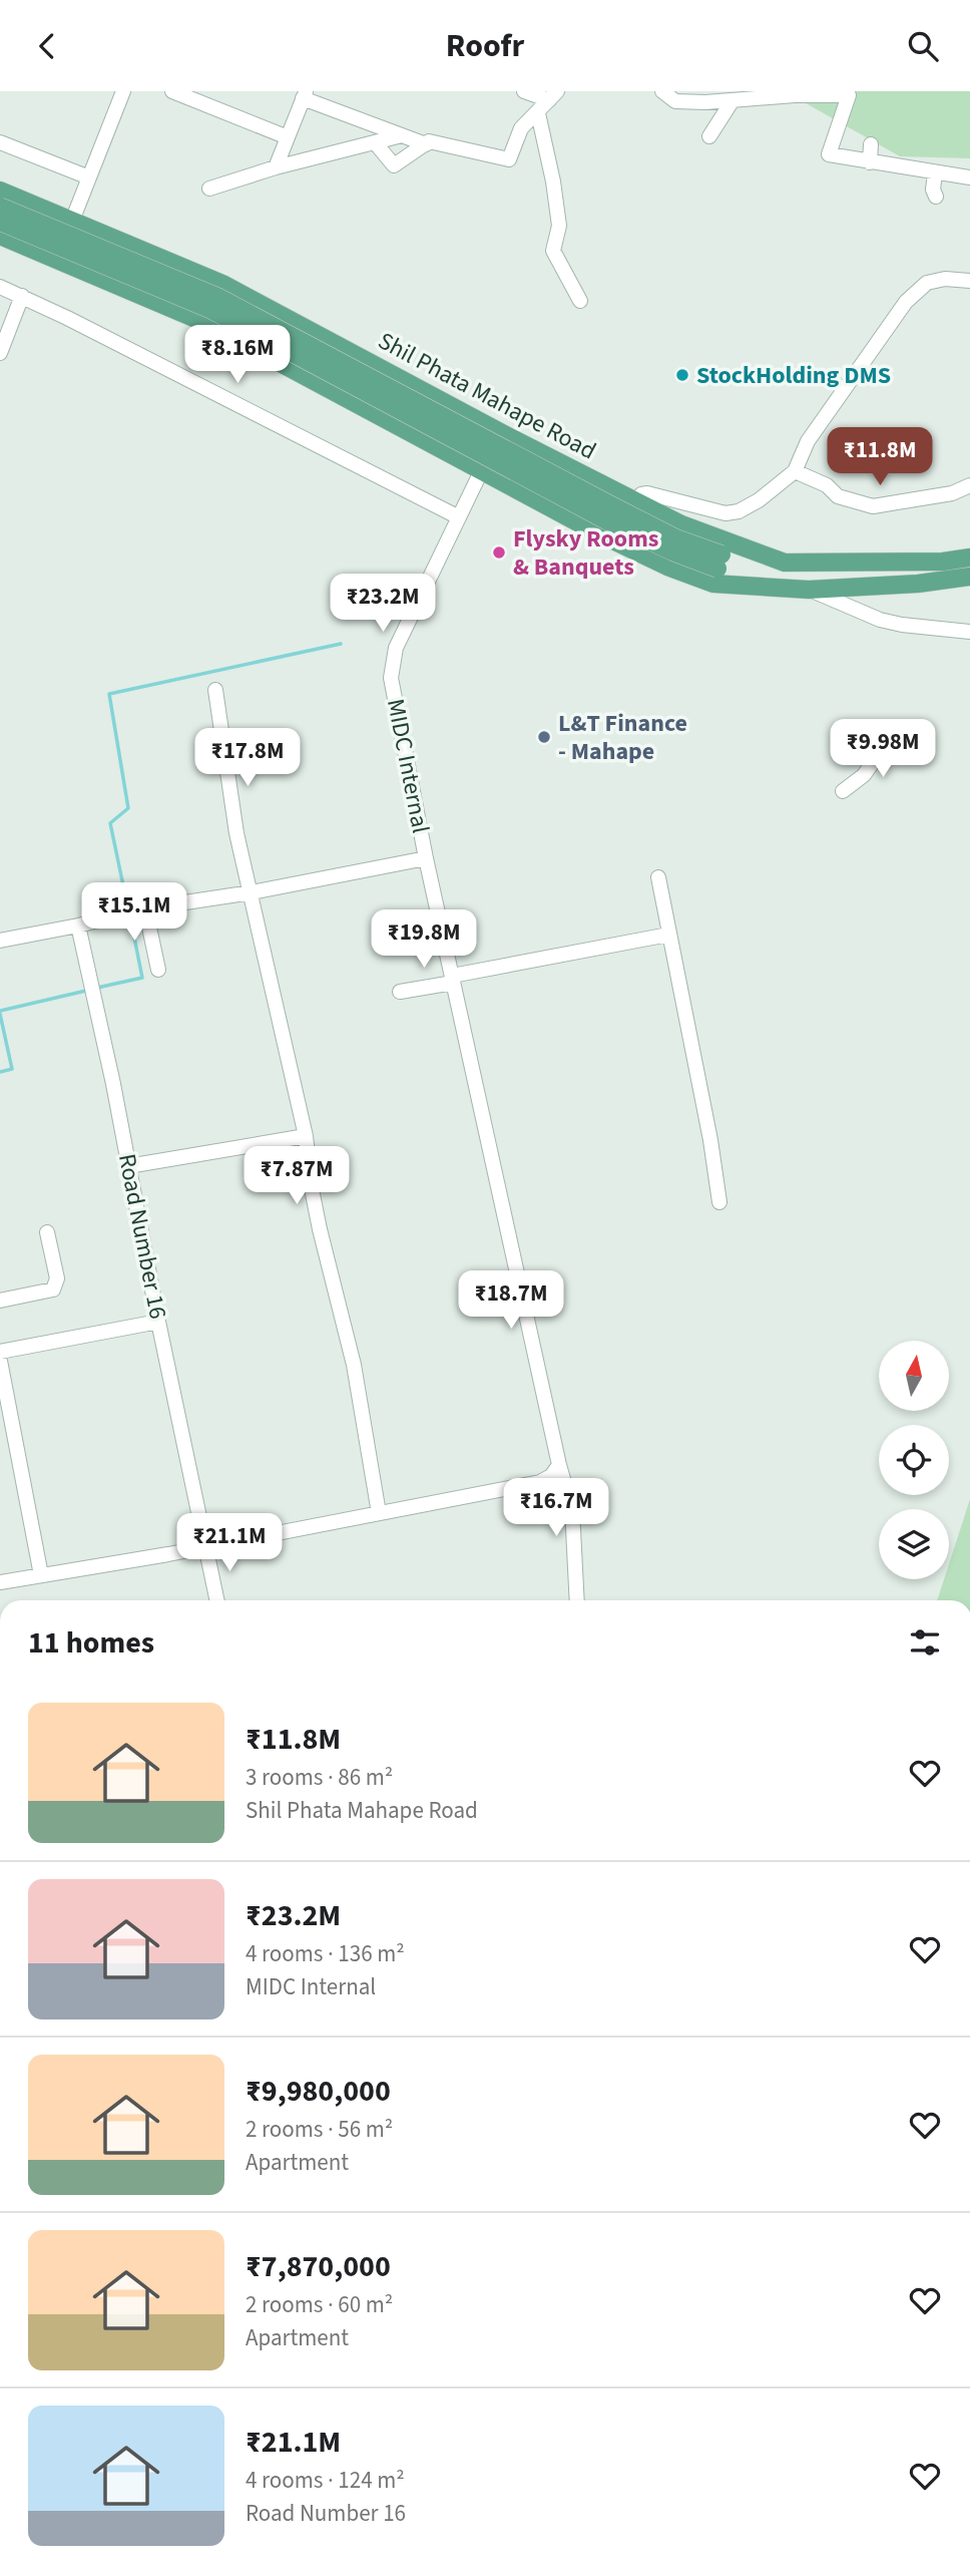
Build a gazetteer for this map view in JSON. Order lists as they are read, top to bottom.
{
  "streets": {
    "main road": ["Shil Phata Mahape Road"],
    "street": ["MIDC Internal", "Road Number 16"]
  },
  "crossings": [
    ["Shil Phata Mahape Road", "MIDC Internal"],
    ["MIDC Internal", "Road Number 16"]
  ],
  "places": ["StockHolding DMS", "Flysky Rooms & Banquets", "L&T Finance - Mahape"],
  "north": "top",
  "page": {
    "header": "Roofr",
    "price": [
      "₹8.16M",
      "₹11.8M",
      "₹23.2M",
      "₹9.98M",
      "₹17.8M",
      "₹15.1M",
      "₹19.8M",
      "₹7.87M",
      "₹18.7M",
      "₹16.7M",
      "₹21.1M"
    ],
    "heading": "11 homes",
    "list": [
      {
        "name": "₹11.8M",
        "note": "3 rooms · 86 m² · Shil Phata Mahape Road"
      },
      {
        "name": "₹23.2M",
        "note": "4 rooms · 136 m² · MIDC Internal"
      },
      {
        "name": "₹9,980,000",
        "note": "2 rooms · 56 m² · Apartment"
      },
      {
        "name": "₹7,870,000",
        "note": "2 rooms · 60 m² · Apartment"
      },
      {
        "name": "₹21.1M",
        "note": "4 rooms · 124 m² · Road Number 16"
      }
    ]
  }
}
